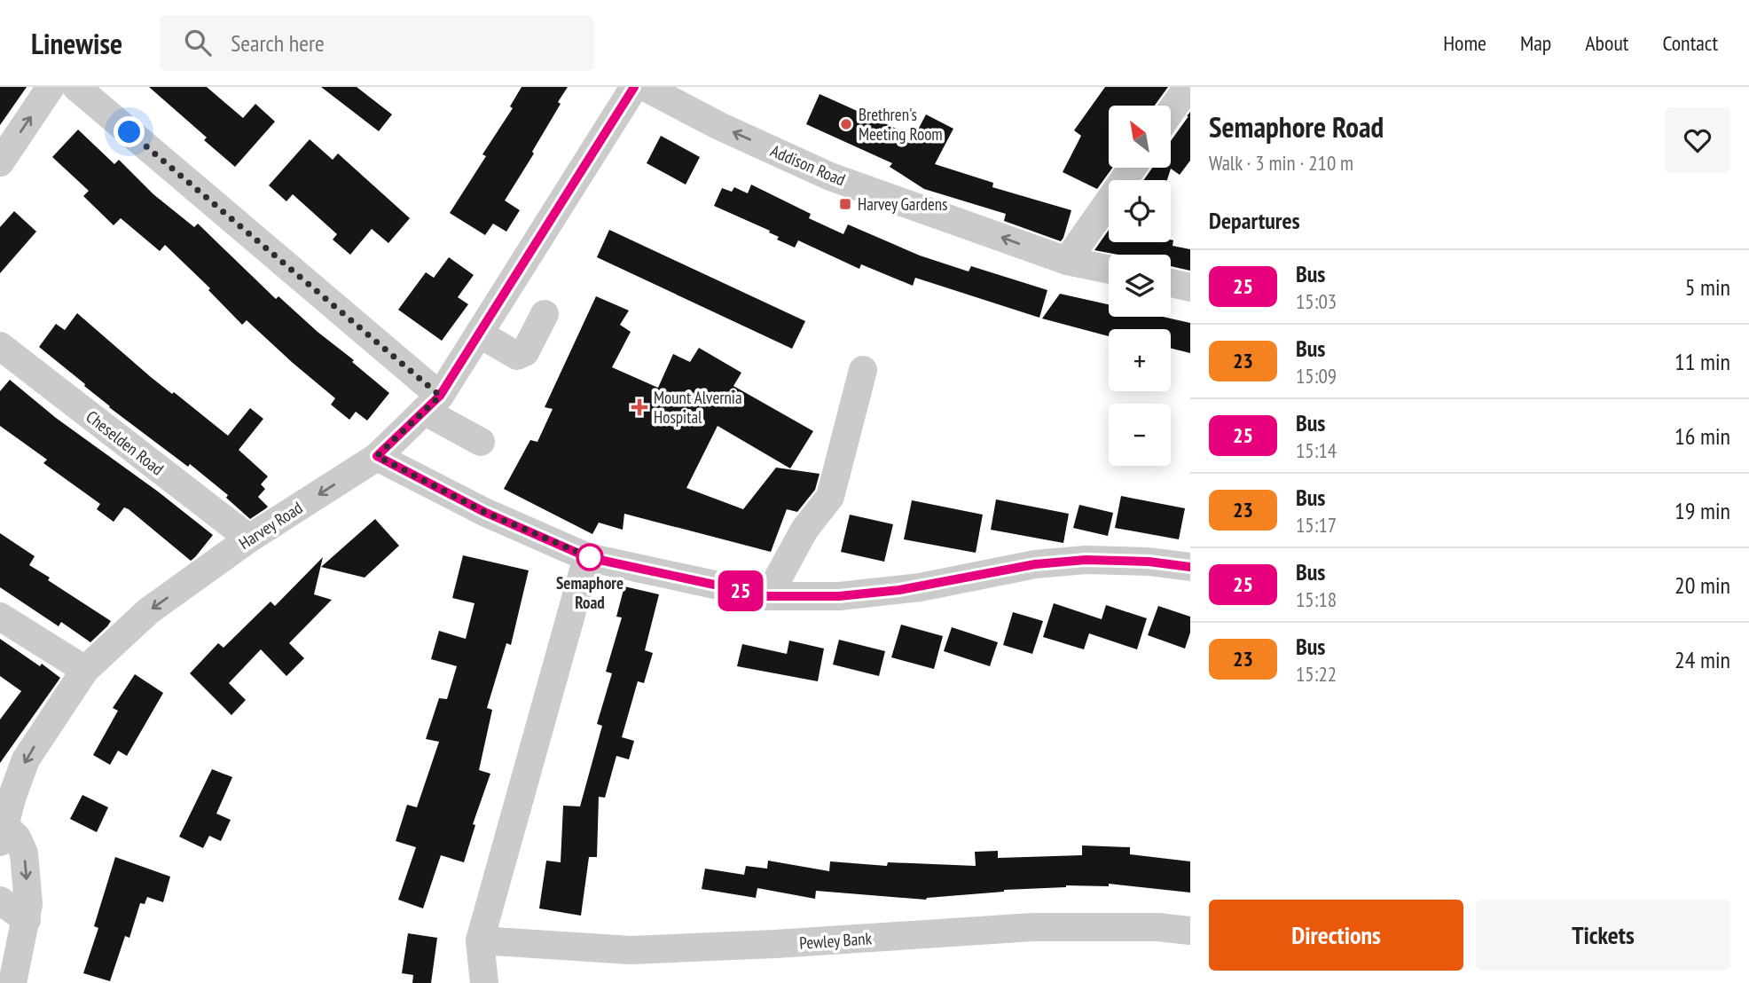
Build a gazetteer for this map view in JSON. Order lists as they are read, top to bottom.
{
  "streets": {
    "street": [
      "Addison Road",
      "Cheselden Road",
      "Harvey Road",
      "Pewley Bank"
    ]
  },
  "crossings": [
    ["Cheselden Road", "Harvey Road"]
  ],
  "one_way": ["Addison Road", "Harvey Road"],
  "places": {
    "other": ["Brethren's Meeting Room", "Semaphore Road"],
    "transit": ["Harvey Gardens"],
    "health": ["Mount Alvernia Hospital"]
  },
  "lines": ["bus line 25"],
  "north": "top left",
  "page": {
    "header": "Linewise",
    "search": "Search here",
    "nav": [
      "Home",
      "Map",
      "About",
      "Contact"
    ],
    "on_map": "25",
    "heading": [
      ["Semaphore Road", "Walk · 3 min · 210 m"],
      "Departures"
    ],
    "map_buttons": ["+", "−"],
    "list": [
      {
        "mark": "25",
        "name": "Bus",
        "note": "15:03",
        "value": "5 min"
      },
      {
        "mark": "23",
        "name": "Bus",
        "note": "15:09",
        "value": "11 min"
      },
      {
        "mark": "25",
        "name": "Bus",
        "note": "15:14",
        "value": "16 min"
      },
      {
        "mark": "23",
        "name": "Bus",
        "note": "15:17",
        "value": "19 min"
      },
      {
        "mark": "25",
        "name": "Bus",
        "note": "15:18",
        "value": "20 min"
      },
      {
        "mark": "23",
        "name": "Bus",
        "note": "15:22",
        "value": "24 min"
      }
    ],
    "buttons": ["Directions", "Tickets"]
  }
}
